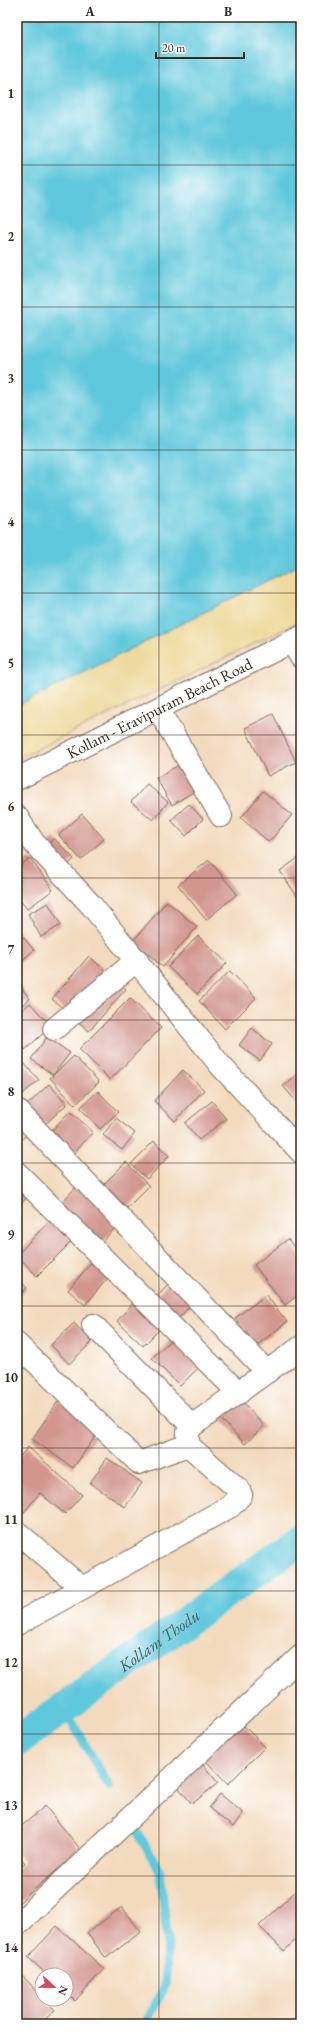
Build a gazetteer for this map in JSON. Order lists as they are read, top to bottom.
{
  "streets": {
    "street": ["Kollam - Eravipuram Beach Road"]
  },
  "water": ["Kollam Thodu"],
  "scale_bar": "20 m",
  "north": "right",
  "grid": {
    "columns": ["A", "B"],
    "rows": [
      "1",
      "2",
      "3",
      "4",
      "5",
      "6",
      "7",
      "8",
      "9",
      "10",
      "11",
      "12",
      "13",
      "14"
    ]
  }
}
